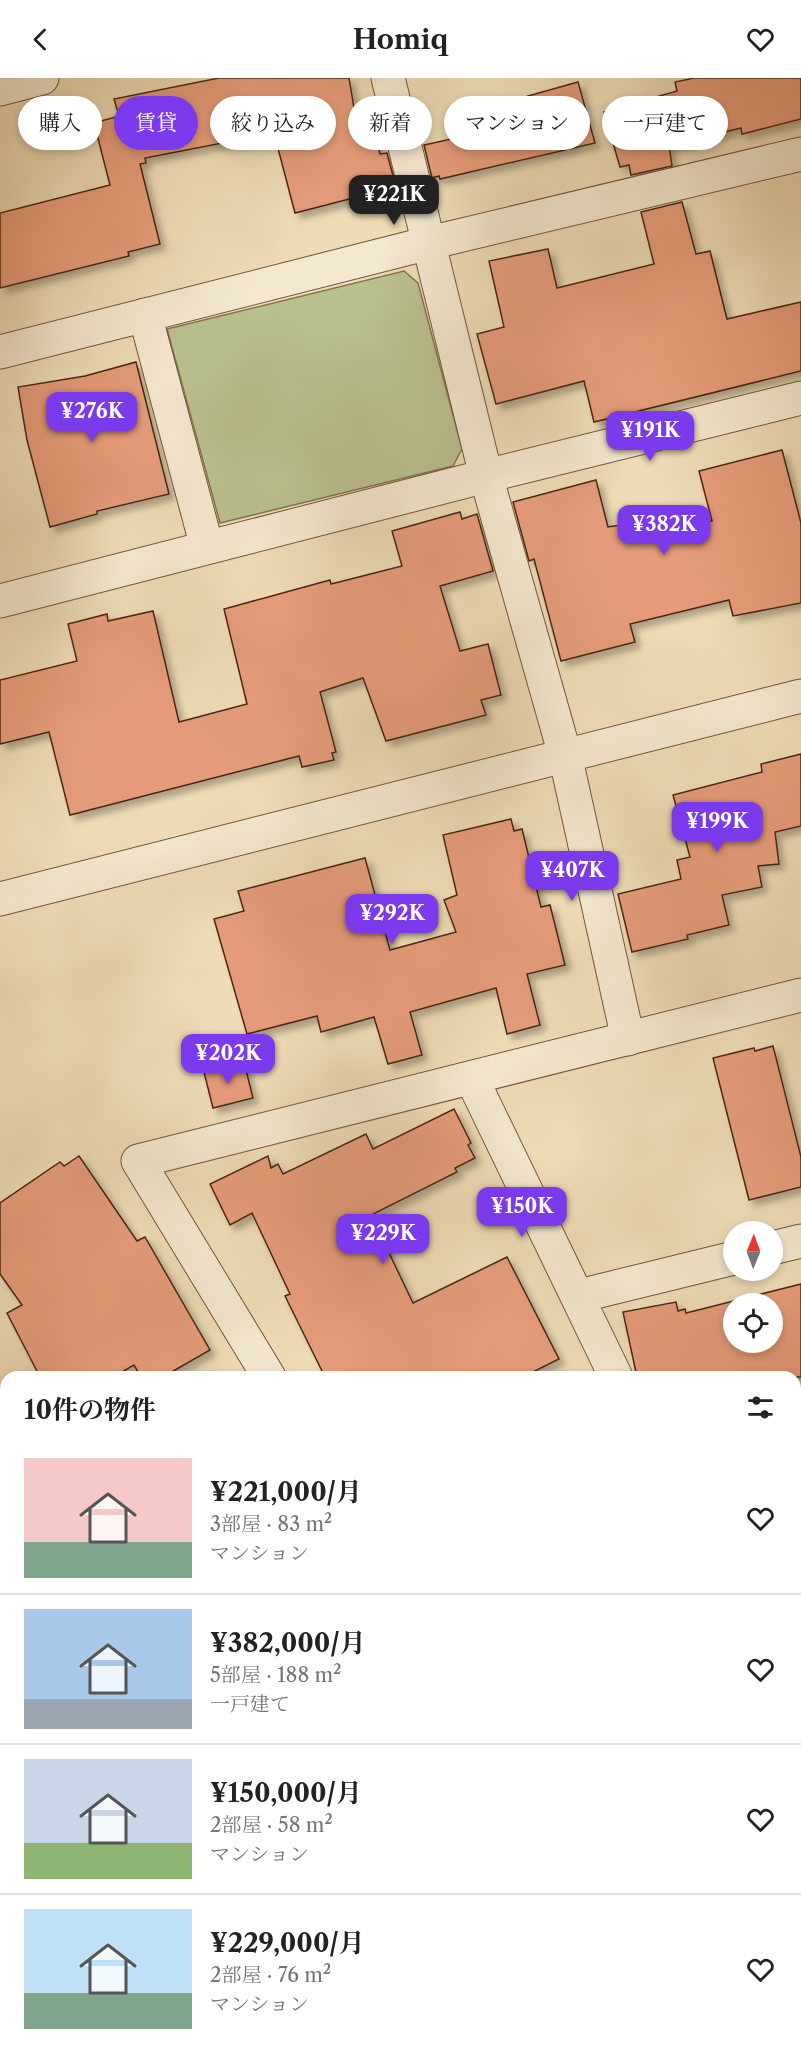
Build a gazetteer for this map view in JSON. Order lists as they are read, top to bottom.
{
  "north": "top",
  "page": {
    "header": "Homiq",
    "chip": [
      "購入",
      "賃貸",
      "絞り込み",
      "新着",
      "マンション",
      "一戸建て"
    ],
    "price": [
      "¥221K",
      "¥276K",
      "¥191K",
      "¥382K",
      "¥199K",
      "¥407K",
      "¥292K",
      "¥202K",
      "¥150K",
      "¥229K"
    ],
    "heading": "10件の物件",
    "list": [
      {
        "name": "¥221,000/月",
        "note": "3部屋 · 83 m² · マンション"
      },
      {
        "name": "¥382,000/月",
        "note": "5部屋 · 188 m² · 一戸建て"
      },
      {
        "name": "¥150,000/月",
        "note": "2部屋 · 58 m² · マンション"
      },
      {
        "name": "¥229,000/月",
        "note": "2部屋 · 76 m² · マンション"
      }
    ]
  }
}
